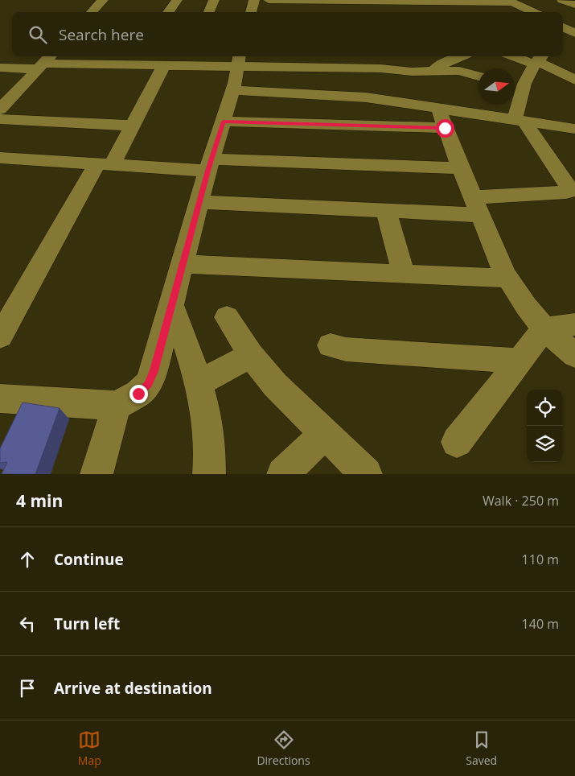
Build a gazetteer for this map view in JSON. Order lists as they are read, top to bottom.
{
  "north": "right",
  "page": {
    "search": "Search here",
    "heading": ["4 min", "Walk · 250 m"],
    "list": [
      ["Continue", "110 m"],
      ["Turn left", "140 m"],
      "Arrive at destination"
    ],
    "nav": ["Map", "Directions", "Saved"]
  }
}
